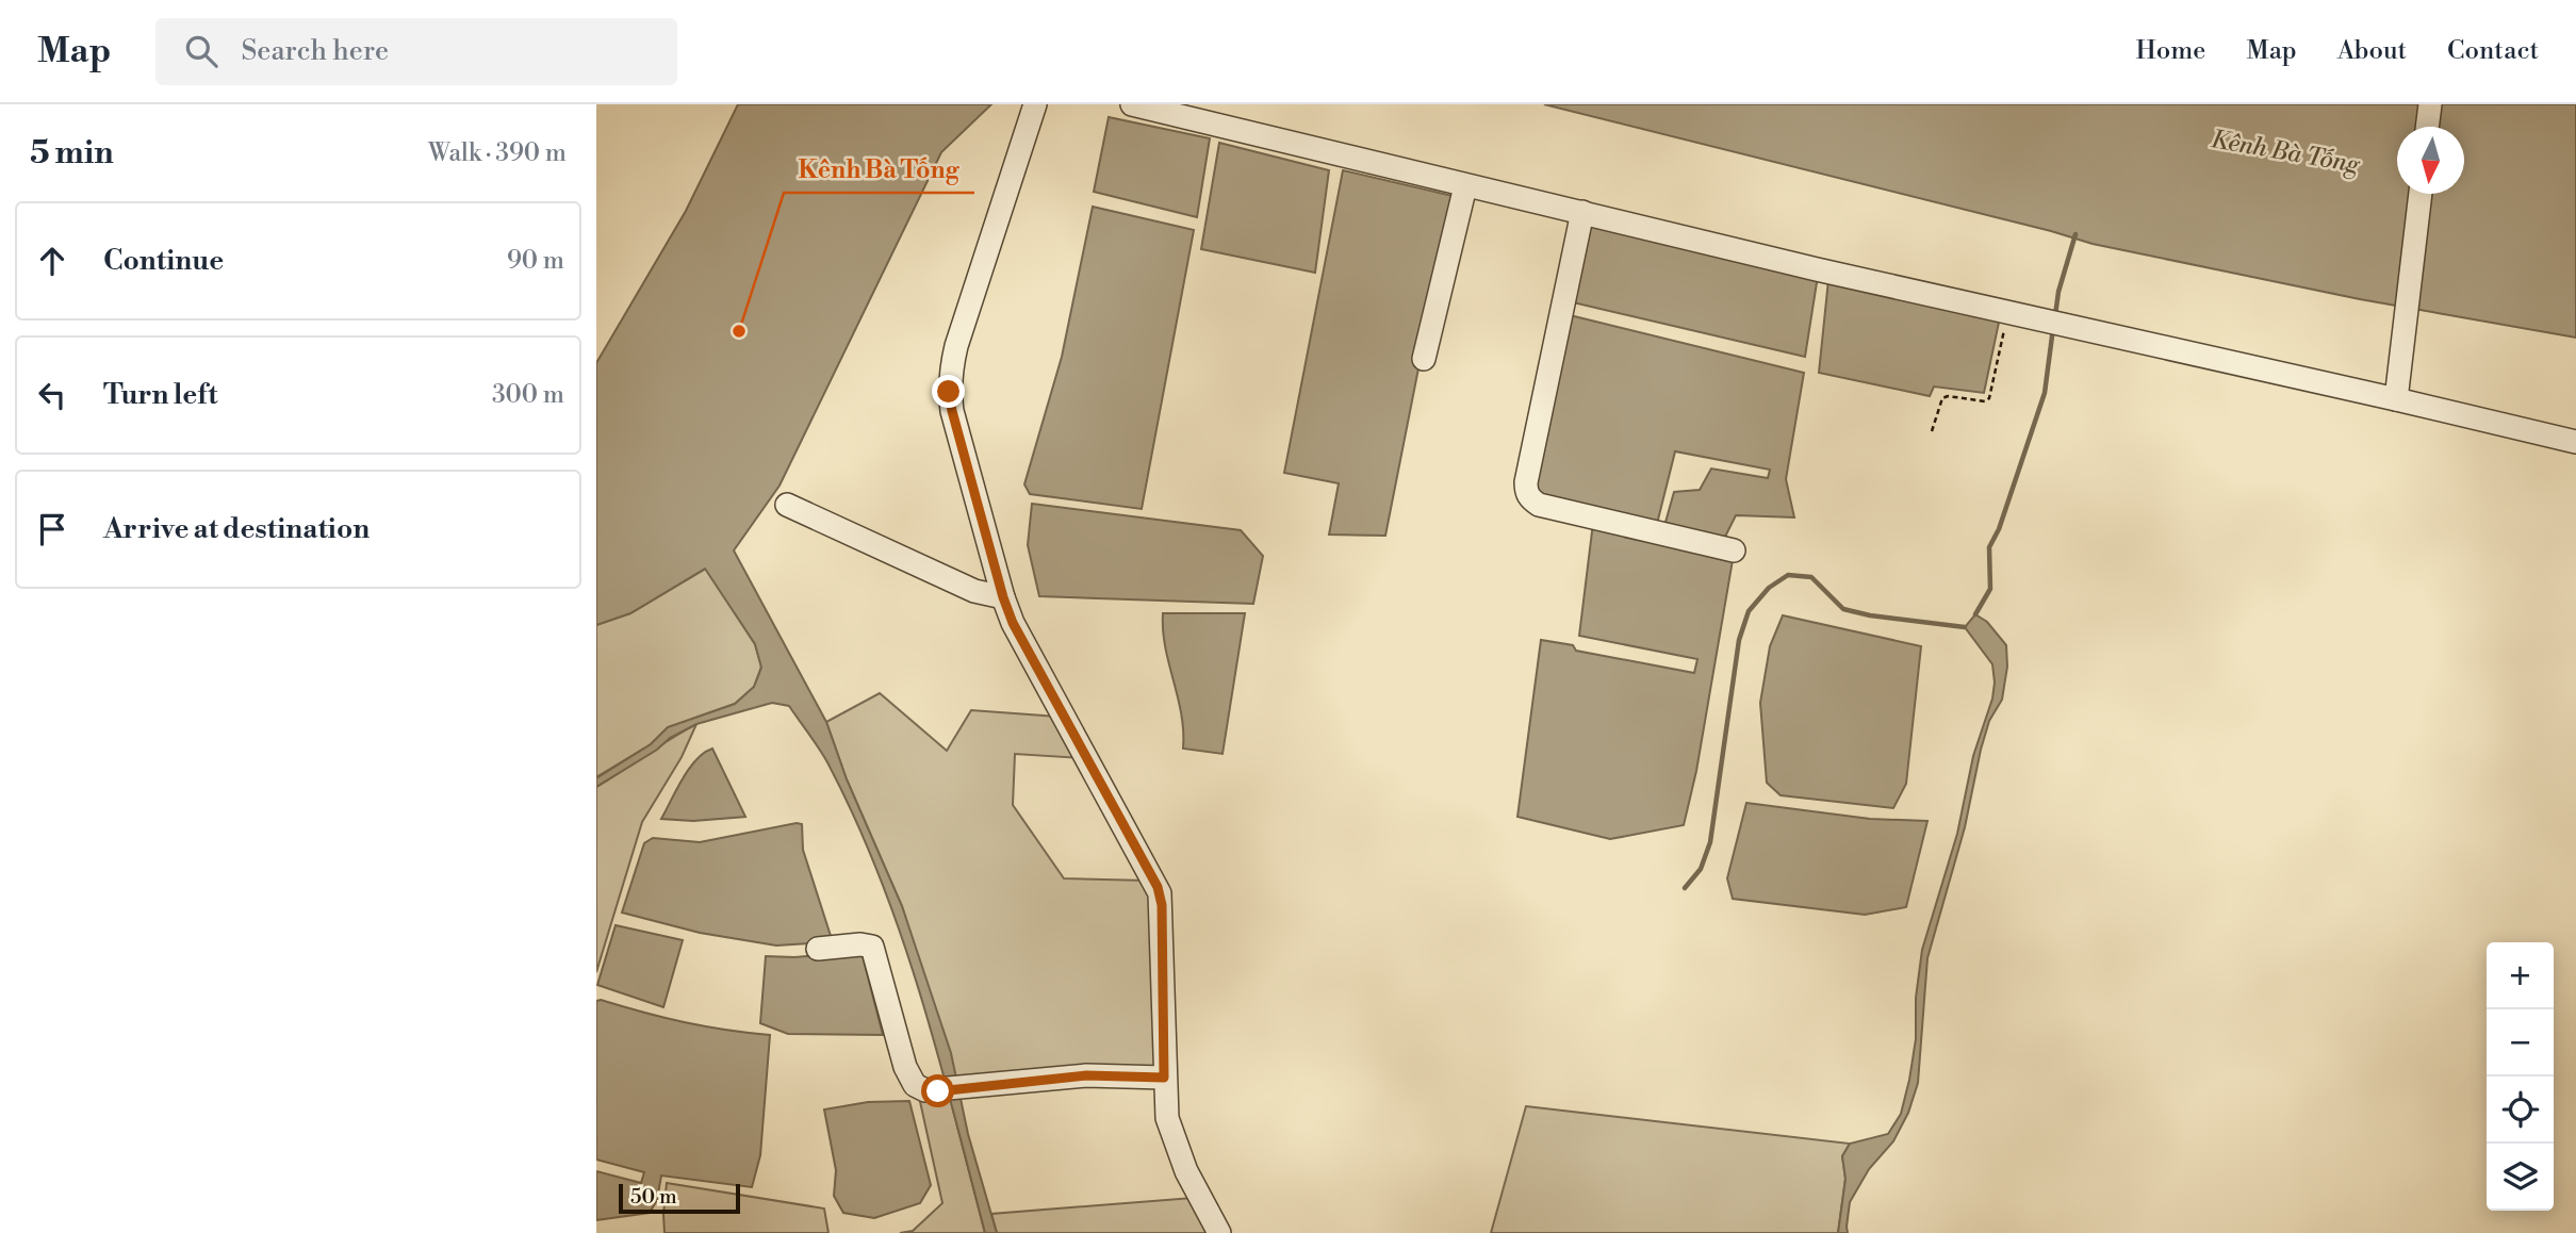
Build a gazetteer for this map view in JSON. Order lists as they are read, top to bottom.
{
  "water": ["Kênh Bà Tống"],
  "places": ["Kênh Bà Tống"],
  "scale_bar": "50 m",
  "north": "bottom",
  "page": {
    "header": "Map",
    "search": "Search here",
    "nav": [
      "Home",
      "Map",
      "About",
      "Contact"
    ],
    "heading": ["5 min", "Walk · 390 m"],
    "list": [
      ["Continue", "90 m"],
      ["Turn left", "300 m"],
      "Arrive at destination"
    ],
    "map_buttons": ["+", "−"],
    "scale": "50 m"
  }
}
